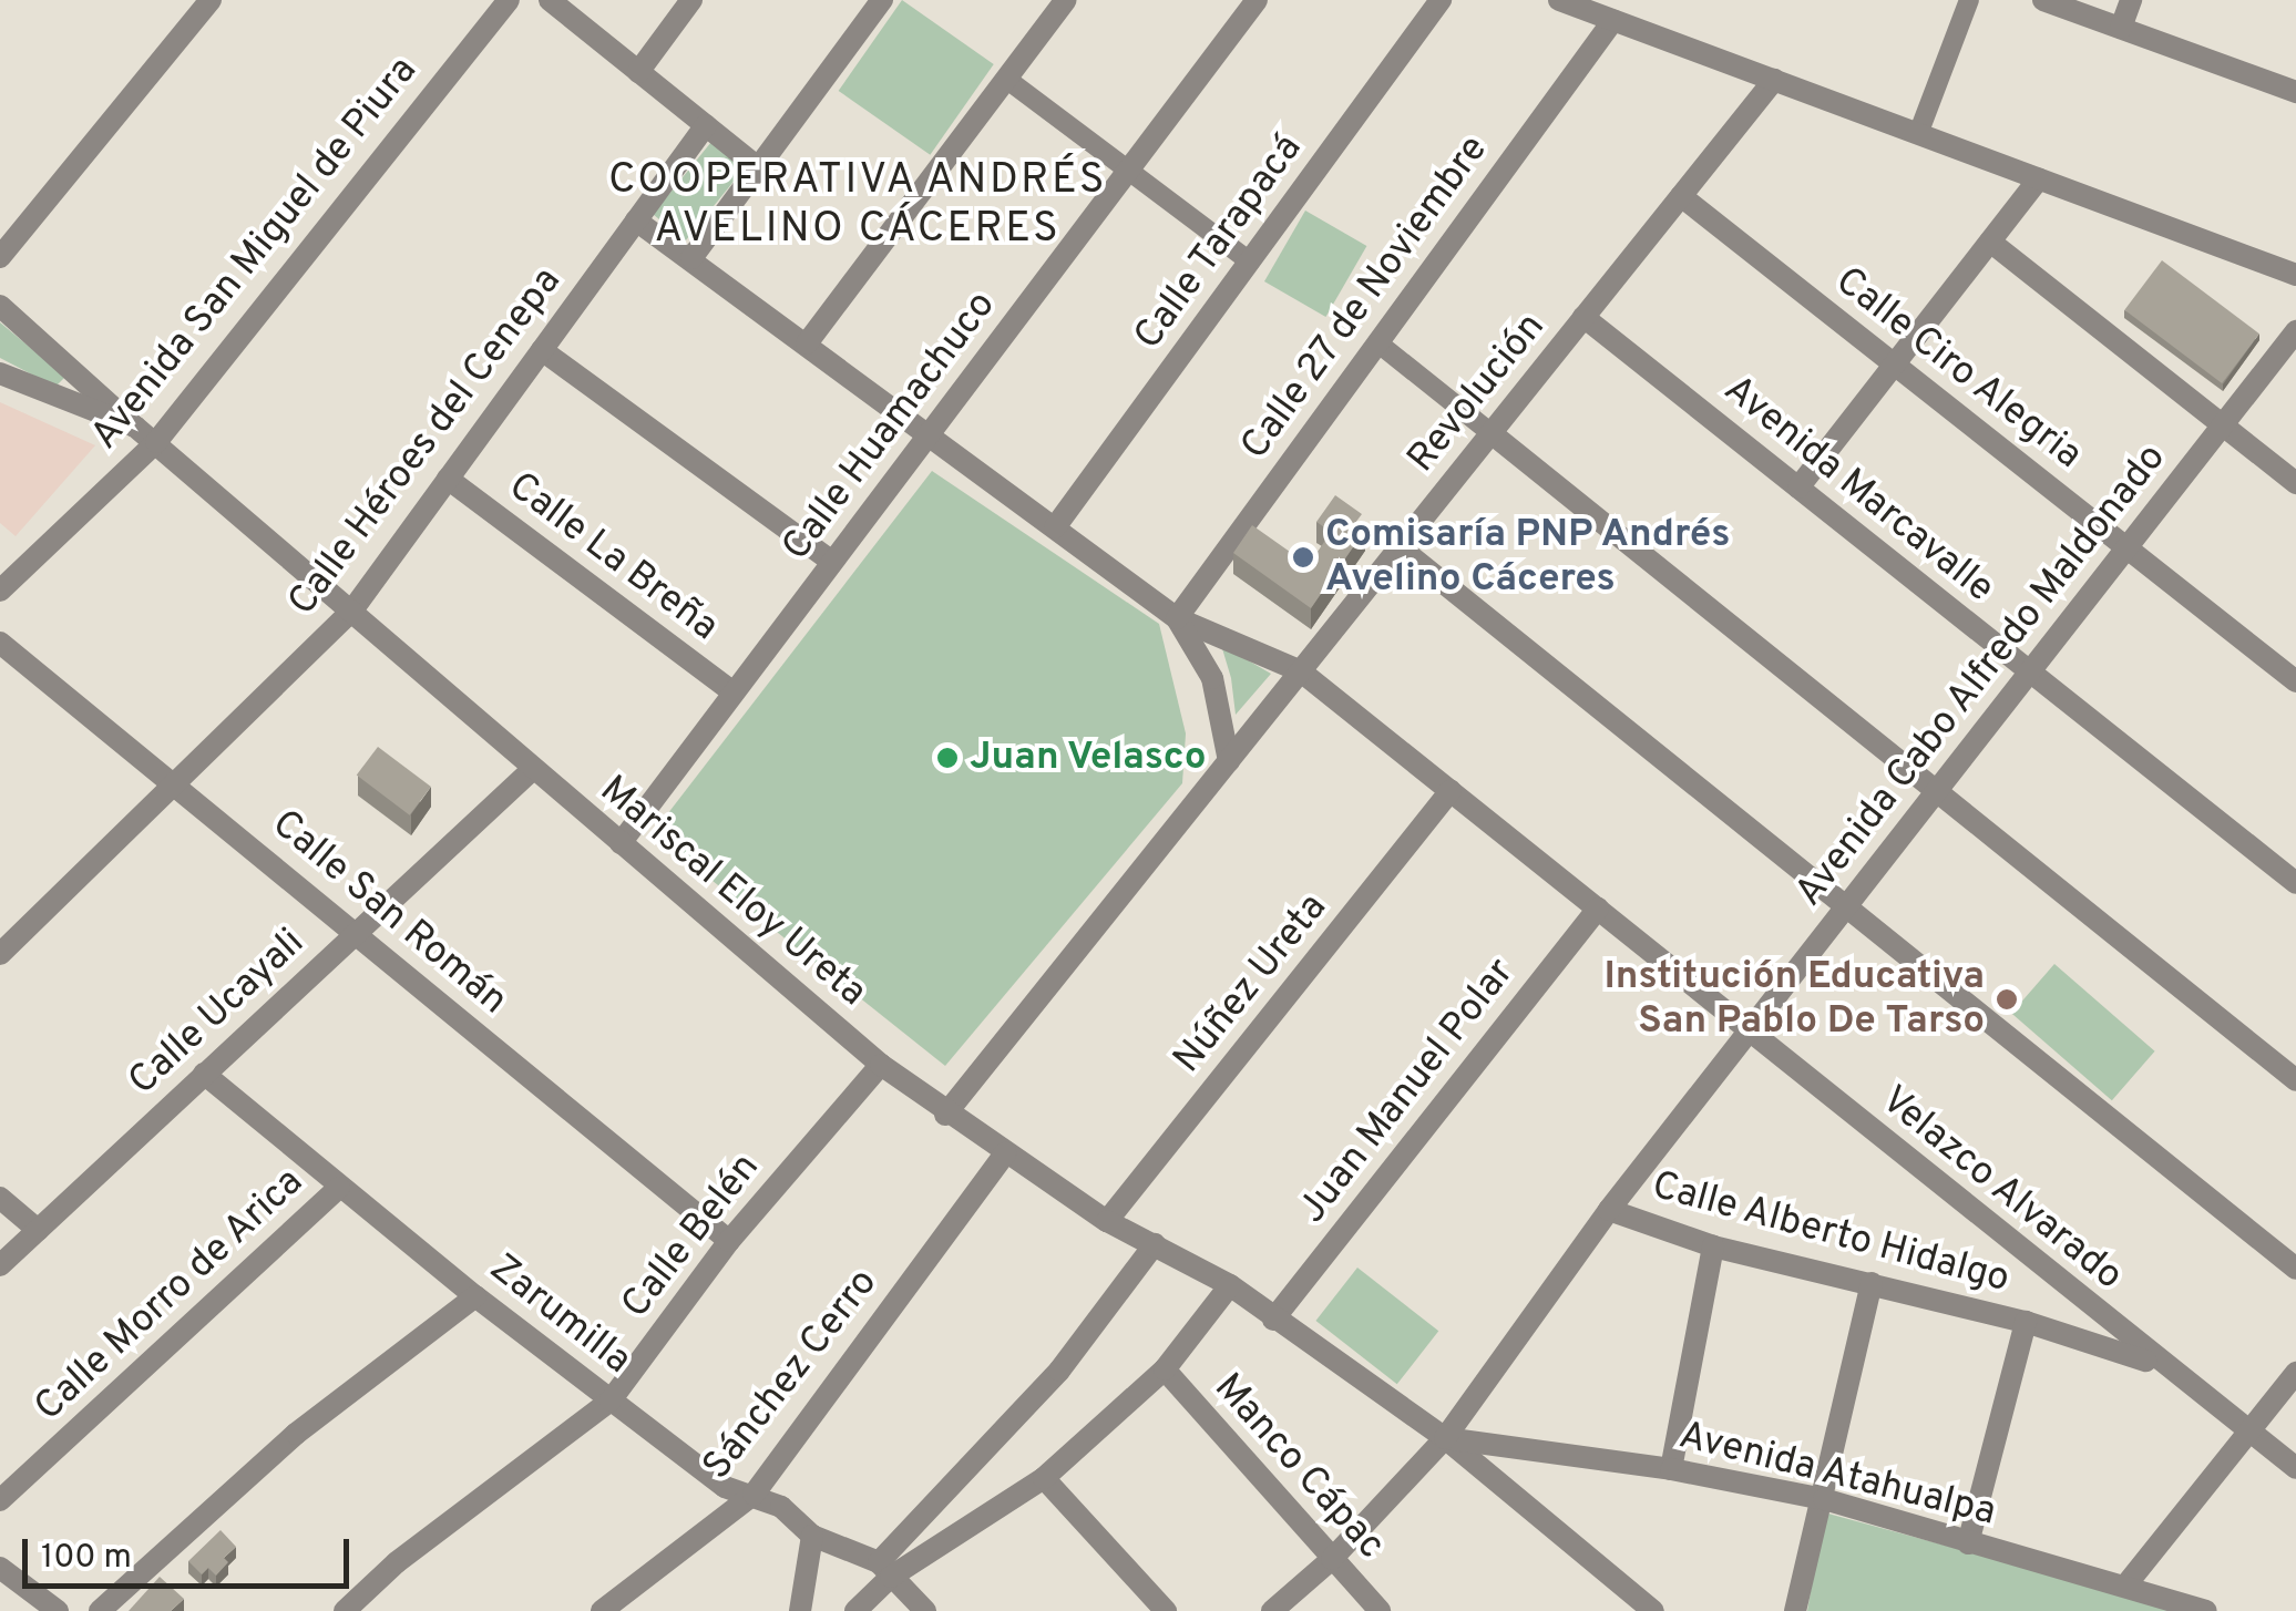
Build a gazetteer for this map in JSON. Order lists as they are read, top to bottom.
{
  "streets": {
    "street": [
      "Calle Tarapacá",
      "Avenida San Miguel de Piura",
      "Calle 27 de Noviembre",
      "Calle Ciro Alegria",
      "Revolución",
      "Calle Huamachuco",
      "Calle Héroes del Cenepa",
      "Avenida Marcavalle",
      "Calle La Breña",
      "Avenida Cabo Alfredo Maldonado",
      "Mariscal Eloy Ureta",
      "Calle San Román",
      "Núñez Ureta",
      "Calle Ucayali",
      "Juan Manuel Polar",
      "Velazco Alvarado",
      "Calle Alberto Hidalgo",
      "Calle Belén",
      "Calle Morro de Arica",
      "Zarumilla",
      "Sánchez Cerro",
      "Manco Cápac",
      "Avenida Atahualpa"
    ]
  },
  "crossings": [
    ["Avenida San Miguel de Piura", "Mariscal Eloy Ureta"],
    ["Calle 27 de Noviembre", "Velazco Alvarado"],
    ["Calle Ciro Alegria", "Revolución"],
    ["Calle Ciro Alegria", "Avenida Cabo Alfredo Maldonado"],
    ["Revolución", "Avenida Marcavalle"],
    ["Revolución", "Mariscal Eloy Ureta"],
    ["Revolución", "Velazco Alvarado"],
    ["Calle Huamachuco", "Calle La Breña"],
    ["Calle Huamachuco", "Mariscal Eloy Ureta"],
    ["Calle Héroes del Cenepa", "Calle La Breña"],
    ["Calle Héroes del Cenepa", "Mariscal Eloy Ureta"],
    ["Calle Héroes del Cenepa", "Calle San Román"],
    ["Avenida Marcavalle", "Avenida Cabo Alfredo Maldonado"],
    ["Avenida Cabo Alfredo Maldonado", "Mariscal Eloy Ureta"],
    ["Avenida Cabo Alfredo Maldonado", "Velazco Alvarado"],
    ["Avenida Cabo Alfredo Maldonado", "Calle Alberto Hidalgo"],
    ["Avenida Cabo Alfredo Maldonado", "Manco Cápac"],
    ["Avenida Cabo Alfredo Maldonado", "Avenida Atahualpa"],
    ["Mariscal Eloy Ureta", "Núñez Ureta"],
    ["Mariscal Eloy Ureta", "Calle Ucayali"],
    ["Mariscal Eloy Ureta", "Juan Manuel Polar"],
    ["Mariscal Eloy Ureta", "Calle Belén"],
    ["Mariscal Eloy Ureta", "Sánchez Cerro"],
    ["Mariscal Eloy Ureta", "Avenida Atahualpa"],
    ["Calle San Román", "Calle Ucayali"],
    ["Calle San Román", "Calle Belén"],
    ["Núñez Ureta", "Velazco Alvarado"],
    ["Calle Ucayali", "Zarumilla"],
    ["Juan Manuel Polar", "Velazco Alvarado"],
    ["Velazco Alvarado", "Calle Alberto Hidalgo"],
    ["Calle Belén", "Zarumilla"],
    ["Calle Morro de Arica", "Zarumilla"],
    ["Zarumilla", "Sánchez Cerro"]
  ],
  "districts": ["COOPERATIVA ANDRÉS AVELINO CÁCERES"],
  "places": ["Comisaría PNP Andrés Avelino Cáceres", "Juan Velasco", "Institución Educativa San Pablo De Tarso"],
  "scale_bar": "100 m"
}
